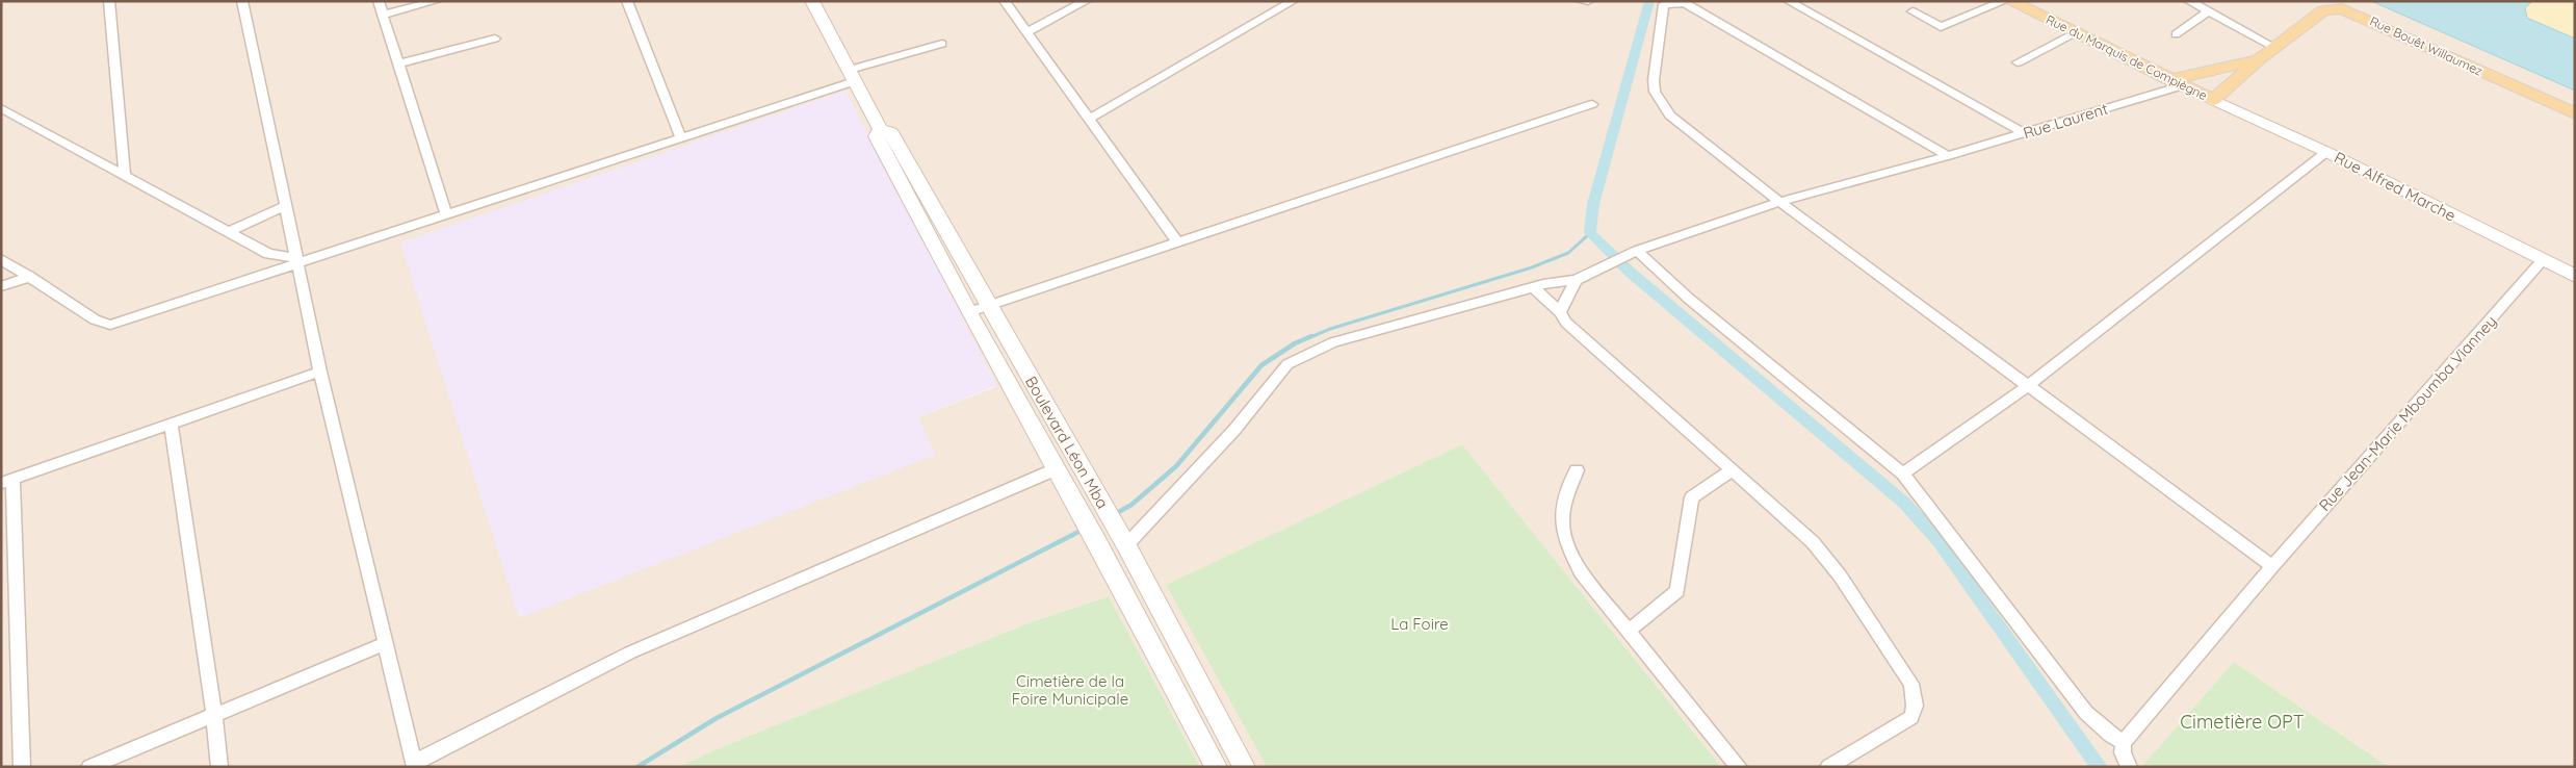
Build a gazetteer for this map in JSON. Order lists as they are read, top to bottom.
{
  "streets": {
    "main road": ["Rue Bouêt Willaumez", "Rue du Marquis de Compiègne"],
    "street": [
      "Rue Laurent",
      "Rue Alfred Marche",
      "Rue Jean-Marie Mboumba Vianney",
      "Boulevard Léon Mba"
    ]
  },
  "crossings": [
    ["Rue Bouêt Willaumez", "Rue du Marquis de Compiègne"],
    ["Rue Bouêt Willaumez", "Rue Alfred Marche"],
    ["Rue du Marquis de Compiègne", "Rue Laurent"],
    ["Rue du Marquis de Compiègne", "Rue Alfred Marche"],
    ["Rue Laurent", "Boulevard Léon Mba"],
    ["Rue Alfred Marche", "Rue Jean-Marie Mboumba Vianney"]
  ],
  "parks": ["La Foire", "Cimetière de la Foire Municipale", "Cimetière OPT"]
}
